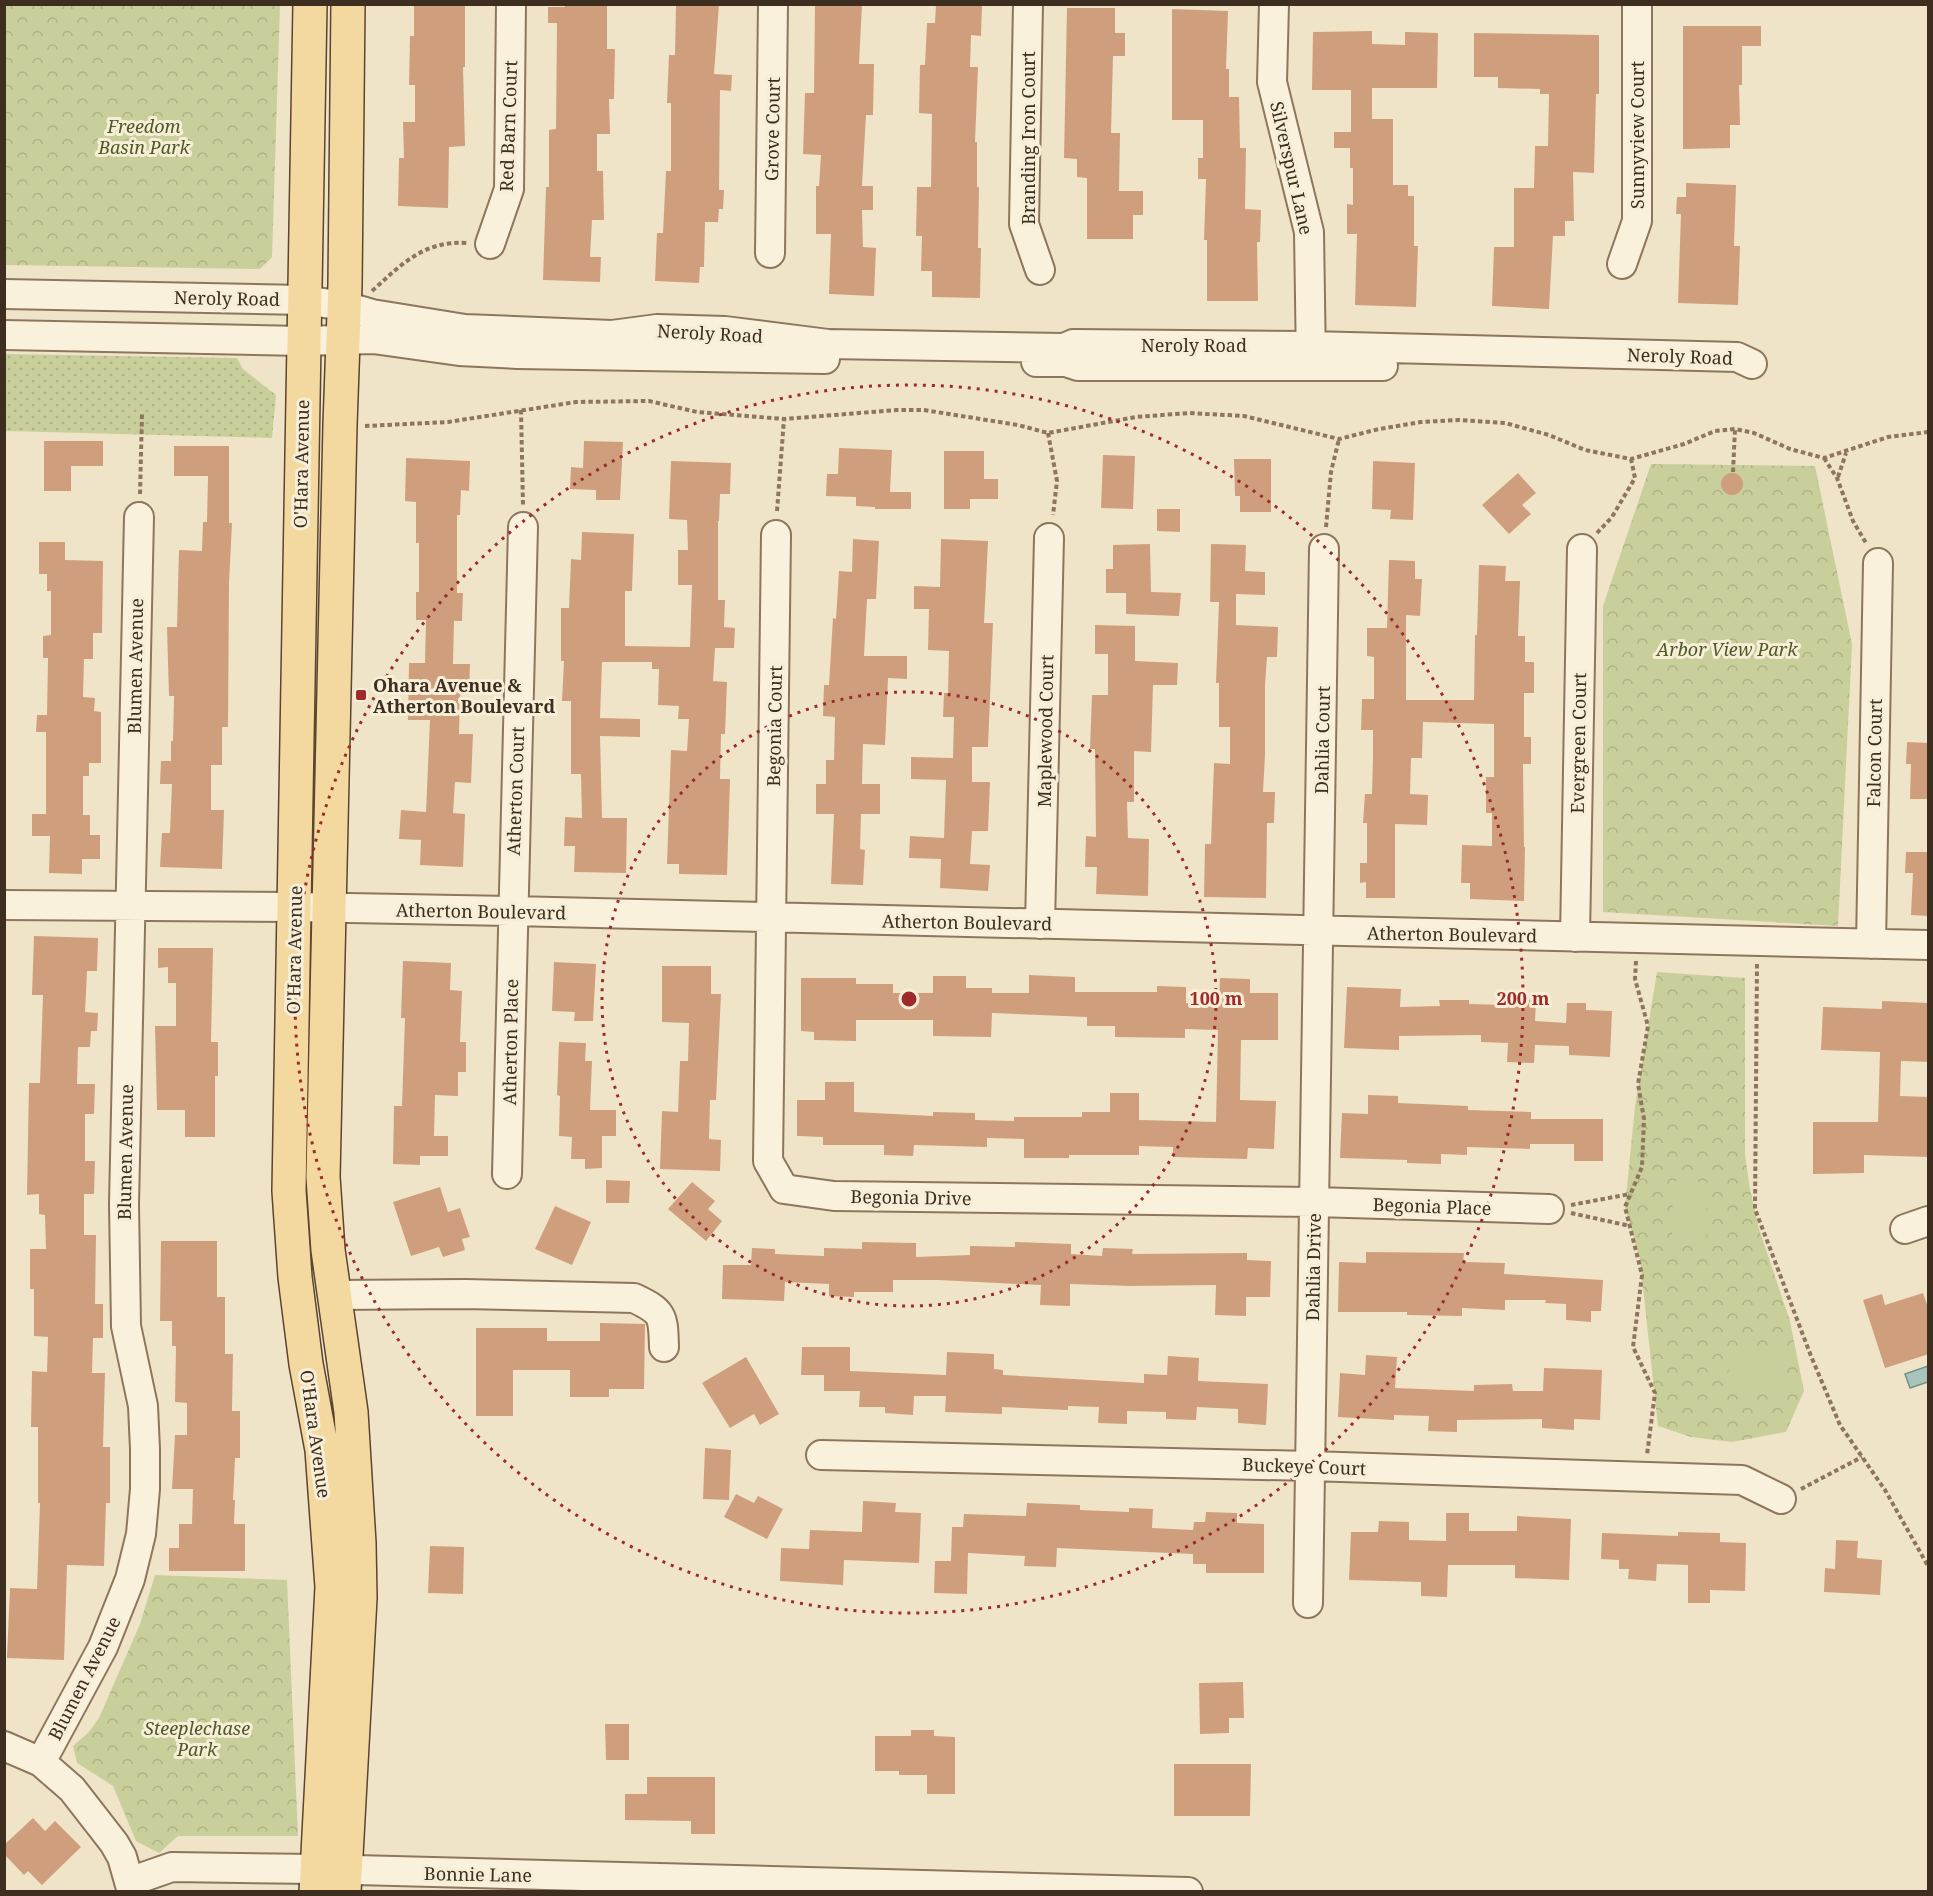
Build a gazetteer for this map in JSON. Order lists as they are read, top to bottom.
{
  "streets": {
    "main road": ["O'Hara Avenue"],
    "street": [
      "Red Barn Court",
      "Grove Court",
      "Sunnyview Court",
      "Branding Iron Court",
      "Silverspur Lane",
      "Neroly Road",
      "Blumen Avenue",
      "Begonia Court",
      "Maplewood Court",
      "Dahlia Court",
      "Evergreen Court",
      "Falcon Court",
      "Atherton Court",
      "Atherton Boulevard",
      "Atherton Place",
      "Begonia Drive",
      "Begonia Place",
      "Dahlia Drive",
      "Buckeye Court",
      "Bonnie Lane"
    ]
  },
  "crossings": [
    ["Silverspur Lane", "Neroly Road"],
    ["Neroly Road", "O'Hara Avenue"],
    ["O'Hara Avenue", "Atherton Boulevard"],
    ["O'Hara Avenue", "Bonnie Lane"],
    ["Blumen Avenue", "Atherton Boulevard"],
    ["Begonia Court", "Atherton Boulevard"],
    ["Begonia Court", "Begonia Drive"],
    ["Maplewood Court", "Atherton Boulevard"],
    ["Dahlia Court", "Atherton Boulevard"],
    ["Dahlia Court", "Dahlia Drive"],
    ["Evergreen Court", "Atherton Boulevard"],
    ["Falcon Court", "Atherton Boulevard"],
    ["Atherton Court", "Atherton Boulevard"],
    ["Atherton Court", "Atherton Place"],
    ["Atherton Boulevard", "Atherton Place"],
    ["Atherton Boulevard", "Begonia Drive"],
    ["Atherton Boulevard", "Dahlia Drive"],
    ["Begonia Drive", "Begonia Place"],
    ["Begonia Drive", "Dahlia Drive"],
    ["Begonia Place", "Dahlia Drive"],
    ["Dahlia Drive", "Buckeye Court"]
  ],
  "parks": ["Freedom Basin Park", "Arbor View Park", "Steeplechase Park"],
  "places": {
    "transit": ["Ohara Avenue & Atherton Boulevard"]
  },
  "rings": ["100 m", "200 m"]
}
